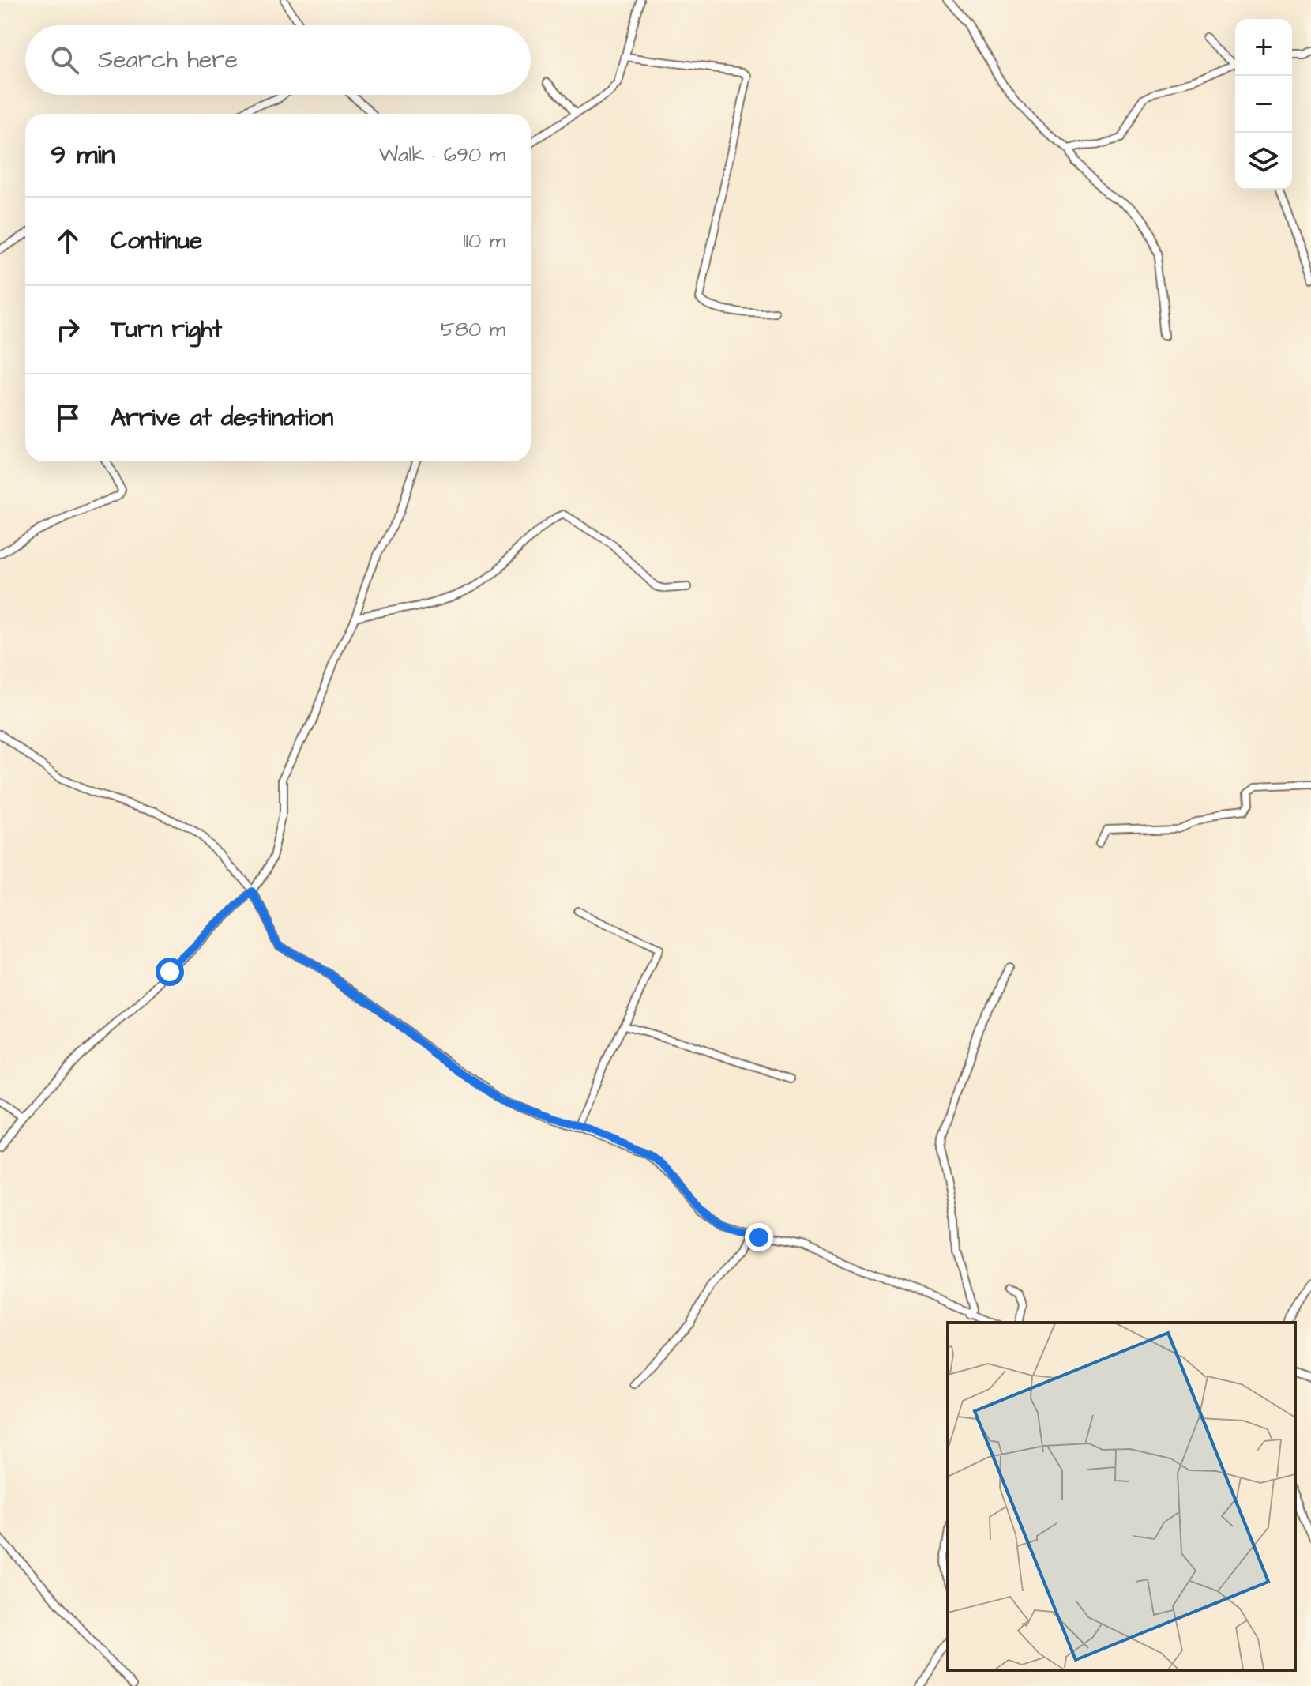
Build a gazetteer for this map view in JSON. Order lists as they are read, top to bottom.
{
  "page": {
    "map_buttons": ["+", "−"],
    "search": "Search here",
    "heading": ["9 min", "Walk · 690 m"],
    "list": [
      ["Continue", "110 m"],
      ["Turn right", "580 m"],
      "Arrive at destination"
    ]
  }
}
